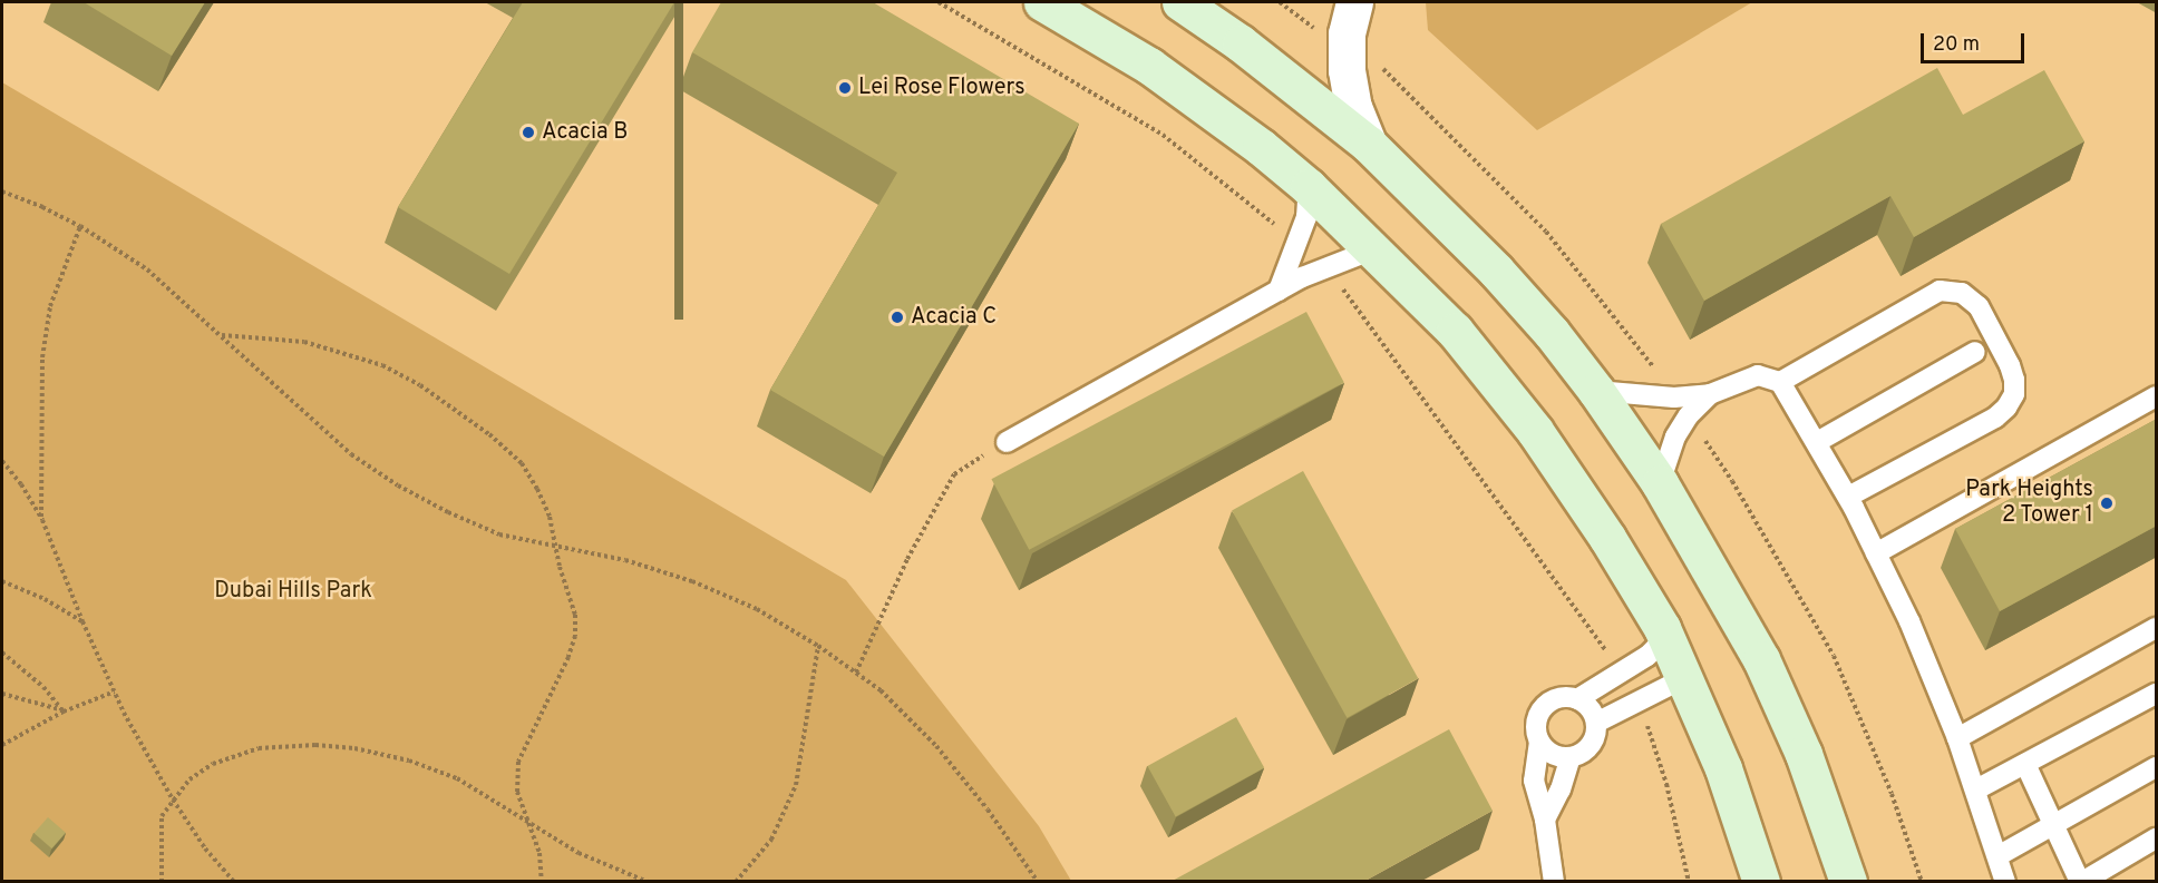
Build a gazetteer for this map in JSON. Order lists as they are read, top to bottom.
{
  "parks": ["Dubai Hills Park"],
  "places": [
    "Lei Rose Flowers",
    "Acacia B",
    "Acacia C",
    "Park Heights 2 Tower 1"
  ],
  "scale_bar": "20 m"
}
